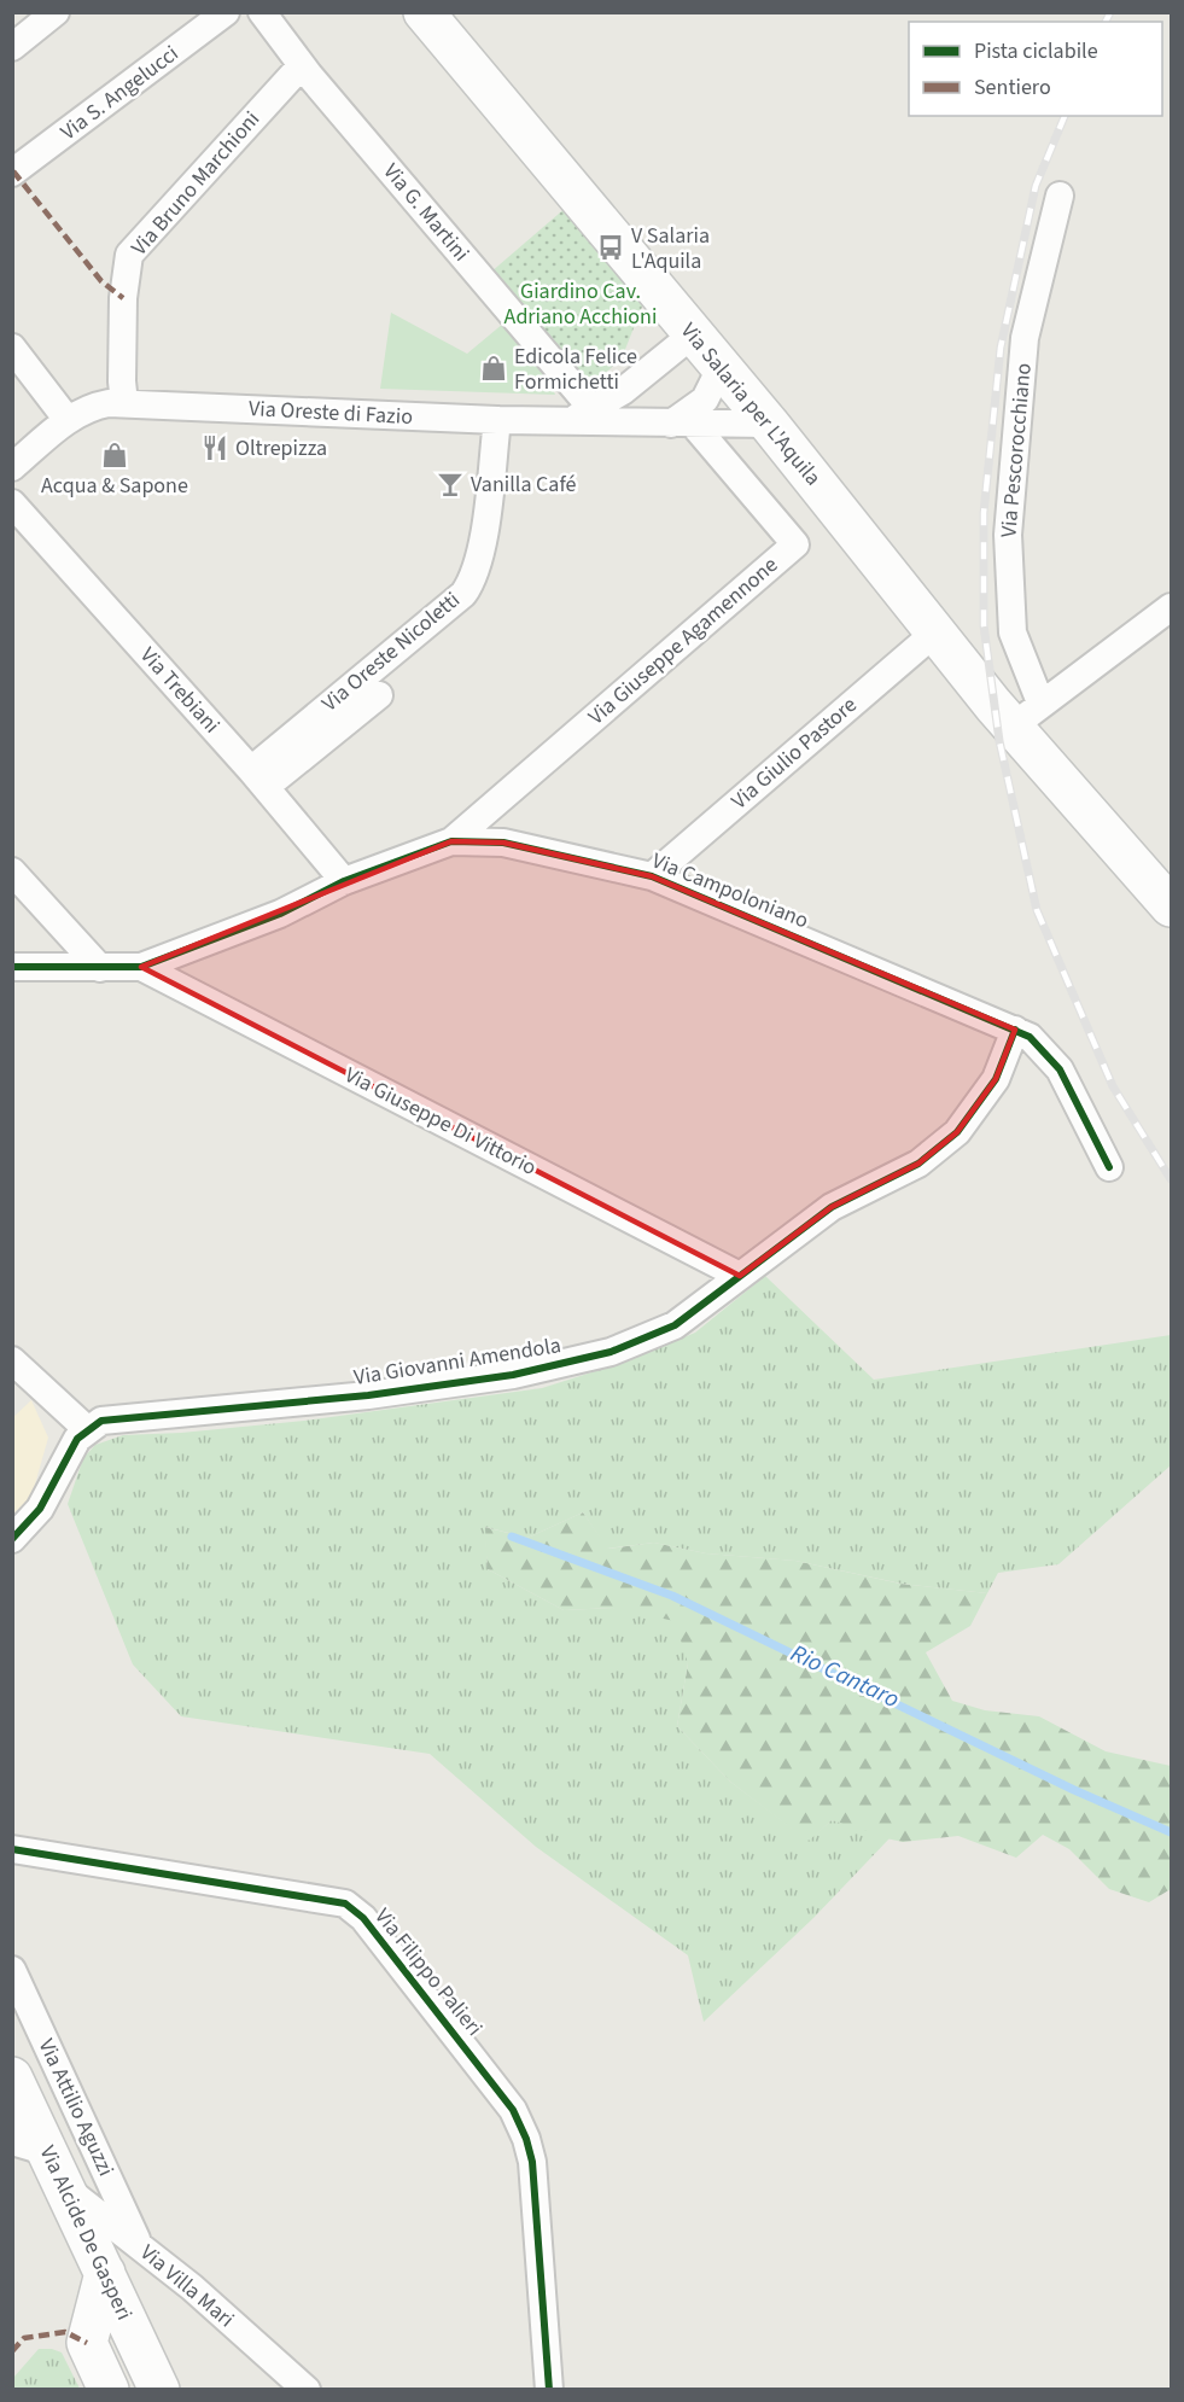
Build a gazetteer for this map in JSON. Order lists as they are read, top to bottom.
{
  "streets": {
    "main road": ["Via Salaria per L'Aquila", "Via Alcide De Gasperi"],
    "street": [
      "Via S. Angelucci",
      "Via Bruno Marchioni",
      "Via G. Martini",
      "Via Oreste di Fazio",
      "Via Pescorocchiano",
      "Via Giuseppe Agamennone",
      "Via Oreste Nicoletti",
      "Via Trebiani",
      "Via Giulio Pastore",
      "Via Campoloniano",
      "Via Giuseppe Di Vittorio",
      "Via Giovanni Amendola",
      "Via Filippo Palieri",
      "Via Attilio Aguzzi",
      "Via Villa Mari"
    ]
  },
  "crossings": [
    ["Via Bruno Marchioni", "Via G. Martini"],
    ["Via Bruno Marchioni", "Via Oreste di Fazio"],
    ["Via Salaria per L'Aquila", "Via Oreste di Fazio"],
    ["Via Salaria per L'Aquila", "Via Pescorocchiano"],
    ["Via Salaria per L'Aquila", "Via Giulio Pastore"],
    ["Via Oreste di Fazio", "Via Giuseppe Agamennone"],
    ["Via Oreste di Fazio", "Via Oreste Nicoletti"],
    ["Via Giuseppe Agamennone", "Via Campoloniano"],
    ["Via Oreste Nicoletti", "Via Trebiani"],
    ["Via Trebiani", "Via Campoloniano"],
    ["Via Giulio Pastore", "Via Campoloniano"],
    ["Via Campoloniano", "Via Giuseppe Di Vittorio"],
    ["Via Campoloniano", "Via Giovanni Amendola"],
    ["Via Giuseppe Di Vittorio", "Via Giovanni Amendola"],
    ["Via Attilio Aguzzi", "Via Villa Mari"],
    ["Via Alcide De Gasperi", "Via Villa Mari"]
  ],
  "water": ["Rio Cantaro"],
  "parks": ["Giardino Cav. Adriano Acchioni"],
  "places": {
    "bus stop": ["V Salaria L'Aquila"],
    "shop": ["Edicola Felice Formichetti", "Acqua & Sapone"],
    "restaurant": ["Oltrepizza"],
    "bar": ["Vanilla Café"]
  },
  "legend": ["Pista ciclabile", "Sentiero"]
}
